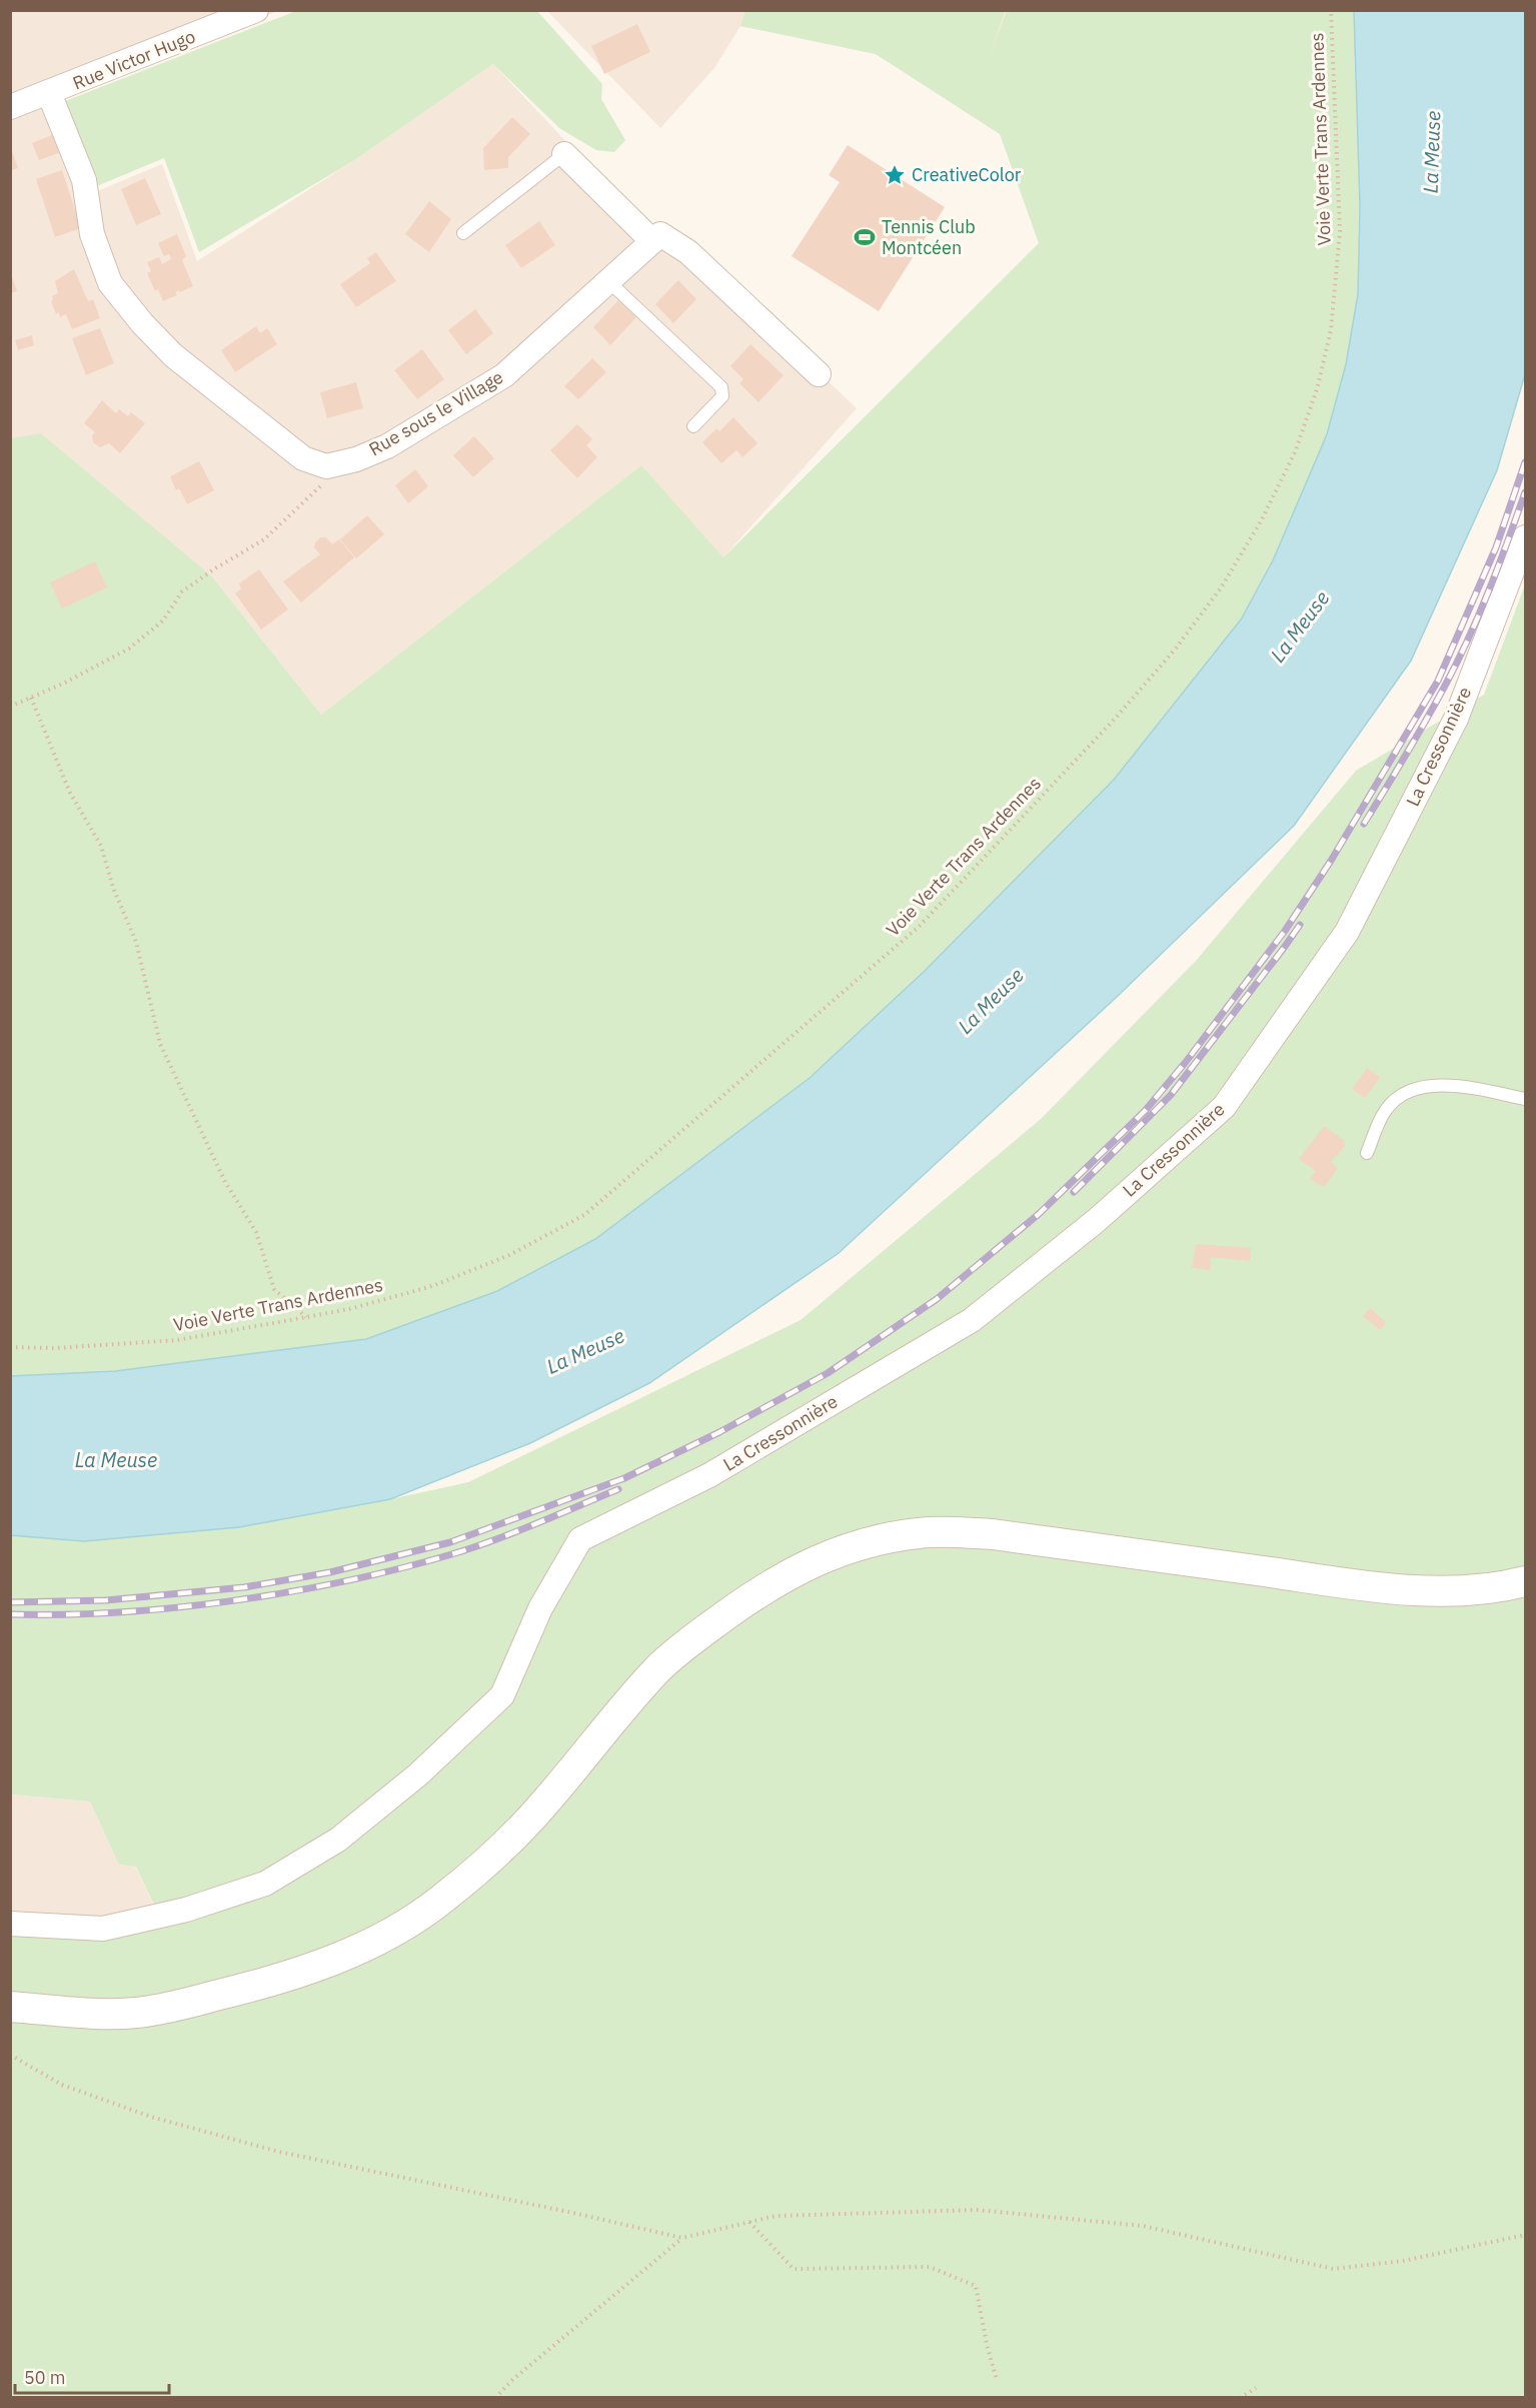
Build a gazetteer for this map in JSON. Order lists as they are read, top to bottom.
{
  "streets": {
    "street": ["Rue Victor Hugo", "Rue sous le Village", "La Cressonnière"],
    "path": ["Voie Verte Trans Ardennes"]
  },
  "water": ["La Meuse"],
  "places": {
    "place": ["CreativeColor"],
    "sports": ["Tennis Club Montcéen"]
  },
  "scale_bar": "50 m"
}
